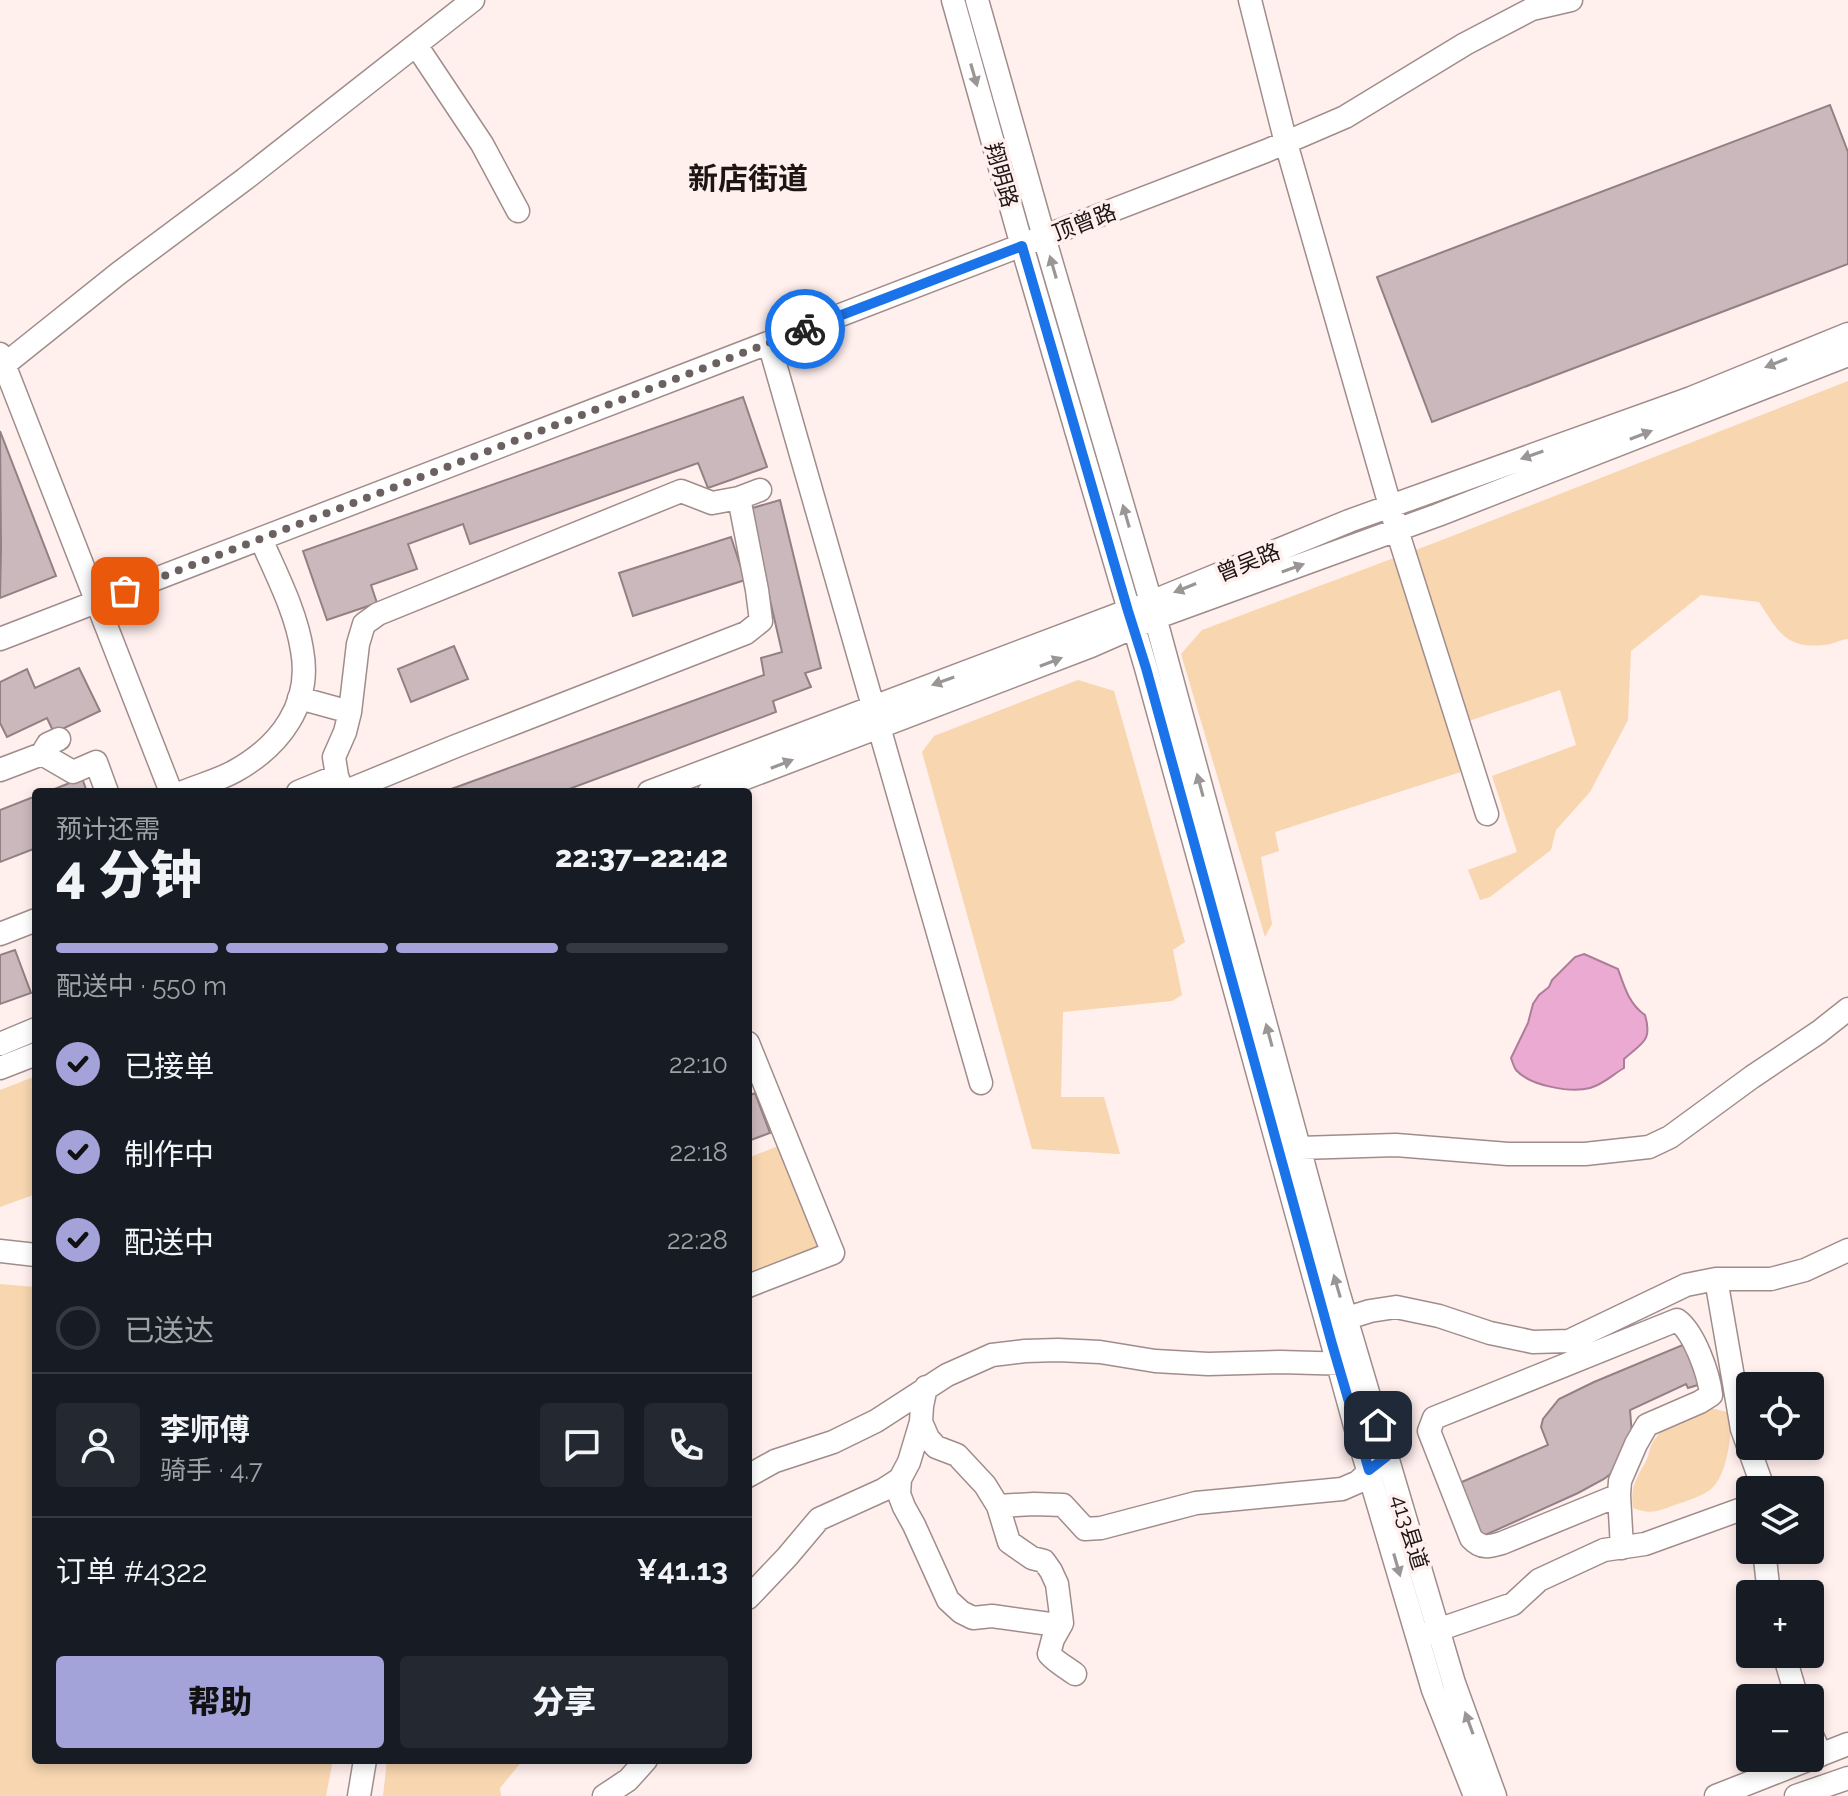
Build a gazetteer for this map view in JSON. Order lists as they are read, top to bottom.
{
  "streets": {
    "street": [
      "翔明路",
      "顶曾路",
      "曾吴路",
      "413县道"
    ]
  },
  "crossings": [
    ["翔明路", "顶曾路"],
    ["翔明路", "曾吴路"],
    ["翔明路", "413县道"],
    ["曾吴路", "413县道"]
  ],
  "districts": ["新店街道"],
  "page": {
    "heading": ["4 分钟", "预计还需", "22:37–22:42"],
    "panel": [
      "李师傅",
      "骑手 · 4.7",
      "订单 #4322",
      "¥41.13"
    ],
    "bar": "配送中 · 550 m",
    "list": [
      ["已接单", "22:10"],
      ["制作中", "22:18"],
      ["配送中", "22:28"],
      "已送达"
    ],
    "map_buttons": ["+", "−"],
    "buttons": ["帮助", "分享"]
  }
}
